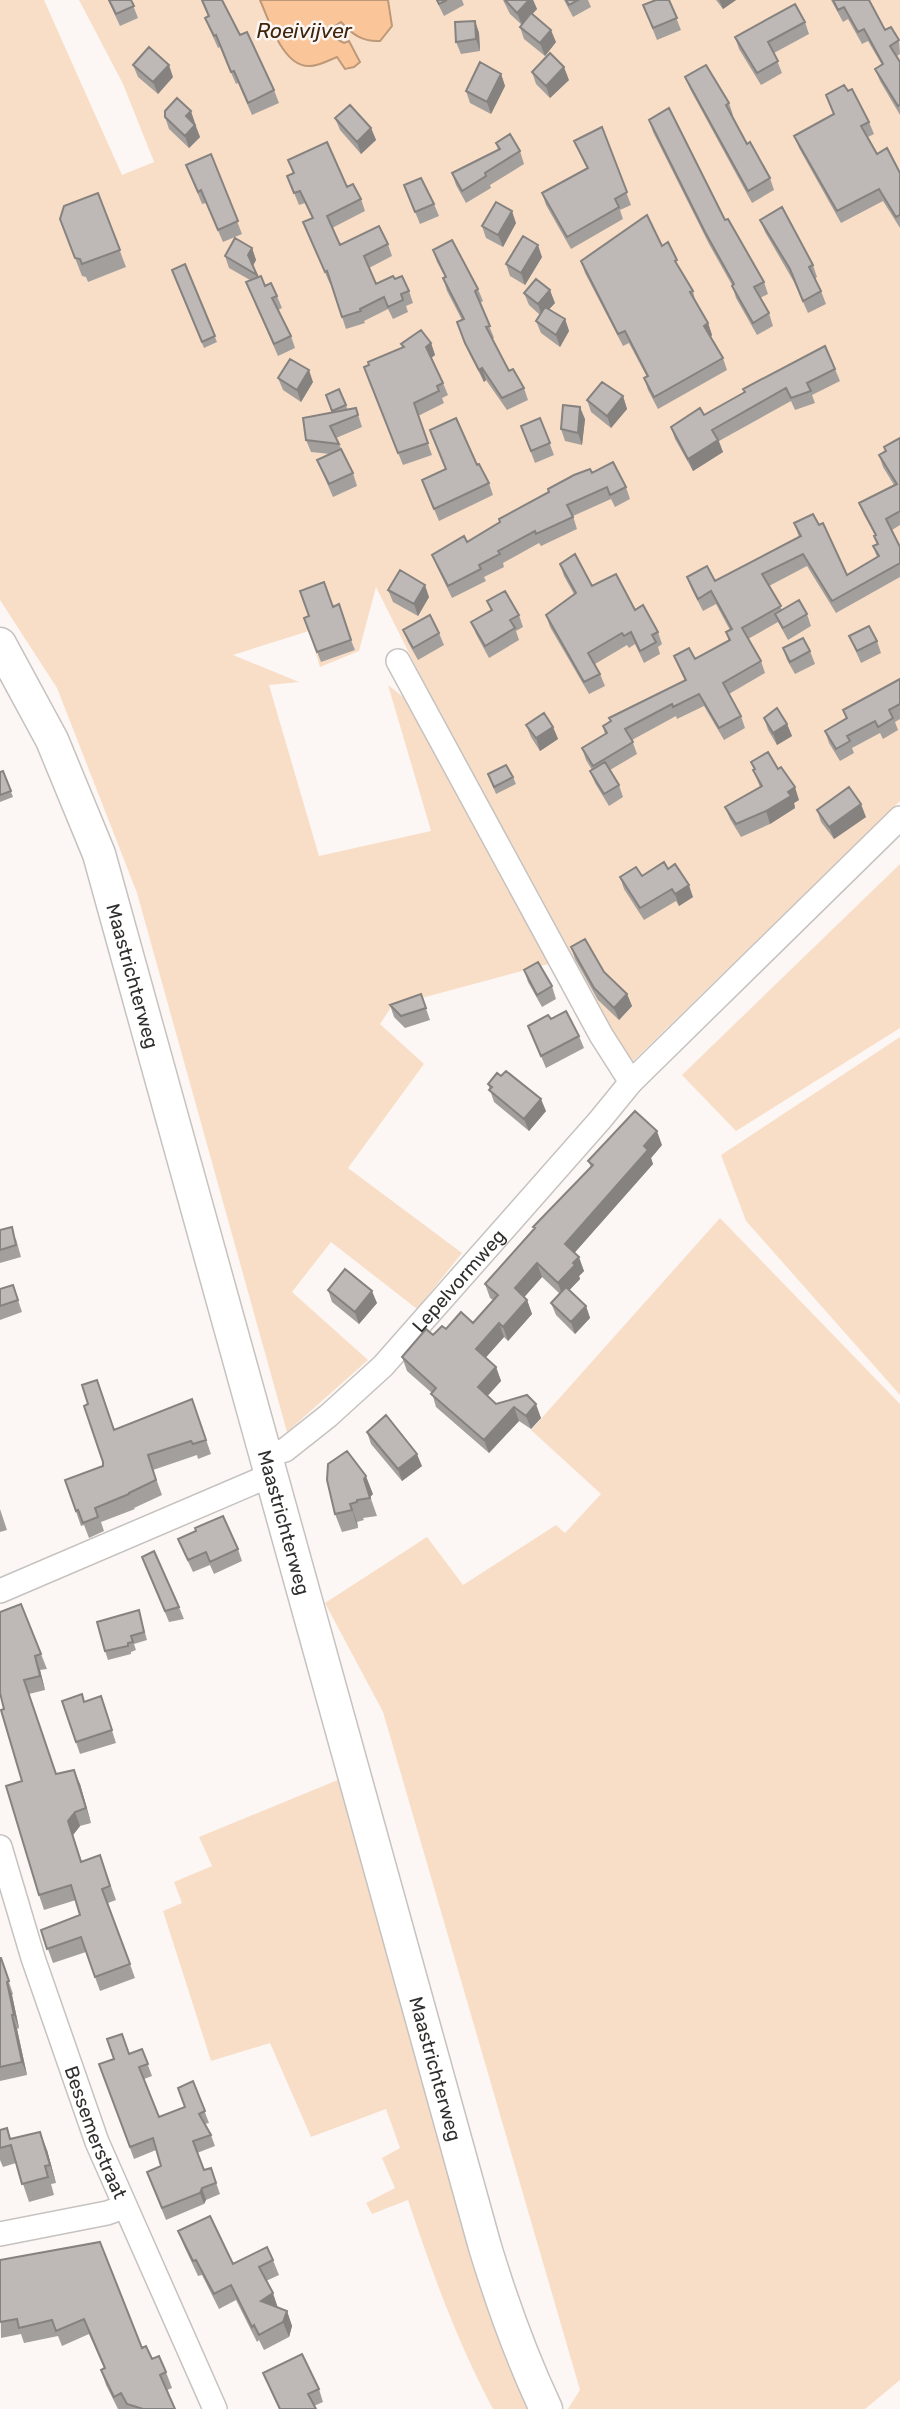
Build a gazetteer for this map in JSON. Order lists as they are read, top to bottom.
{
  "streets": {
    "main road": ["Maastrichterweg"],
    "street": ["Lepelvormweg", "Bessemerstraat"]
  },
  "crossings": [
    ["Maastrichterweg", "Lepelvormweg"]
  ],
  "water": ["Roeivijver"]
}
